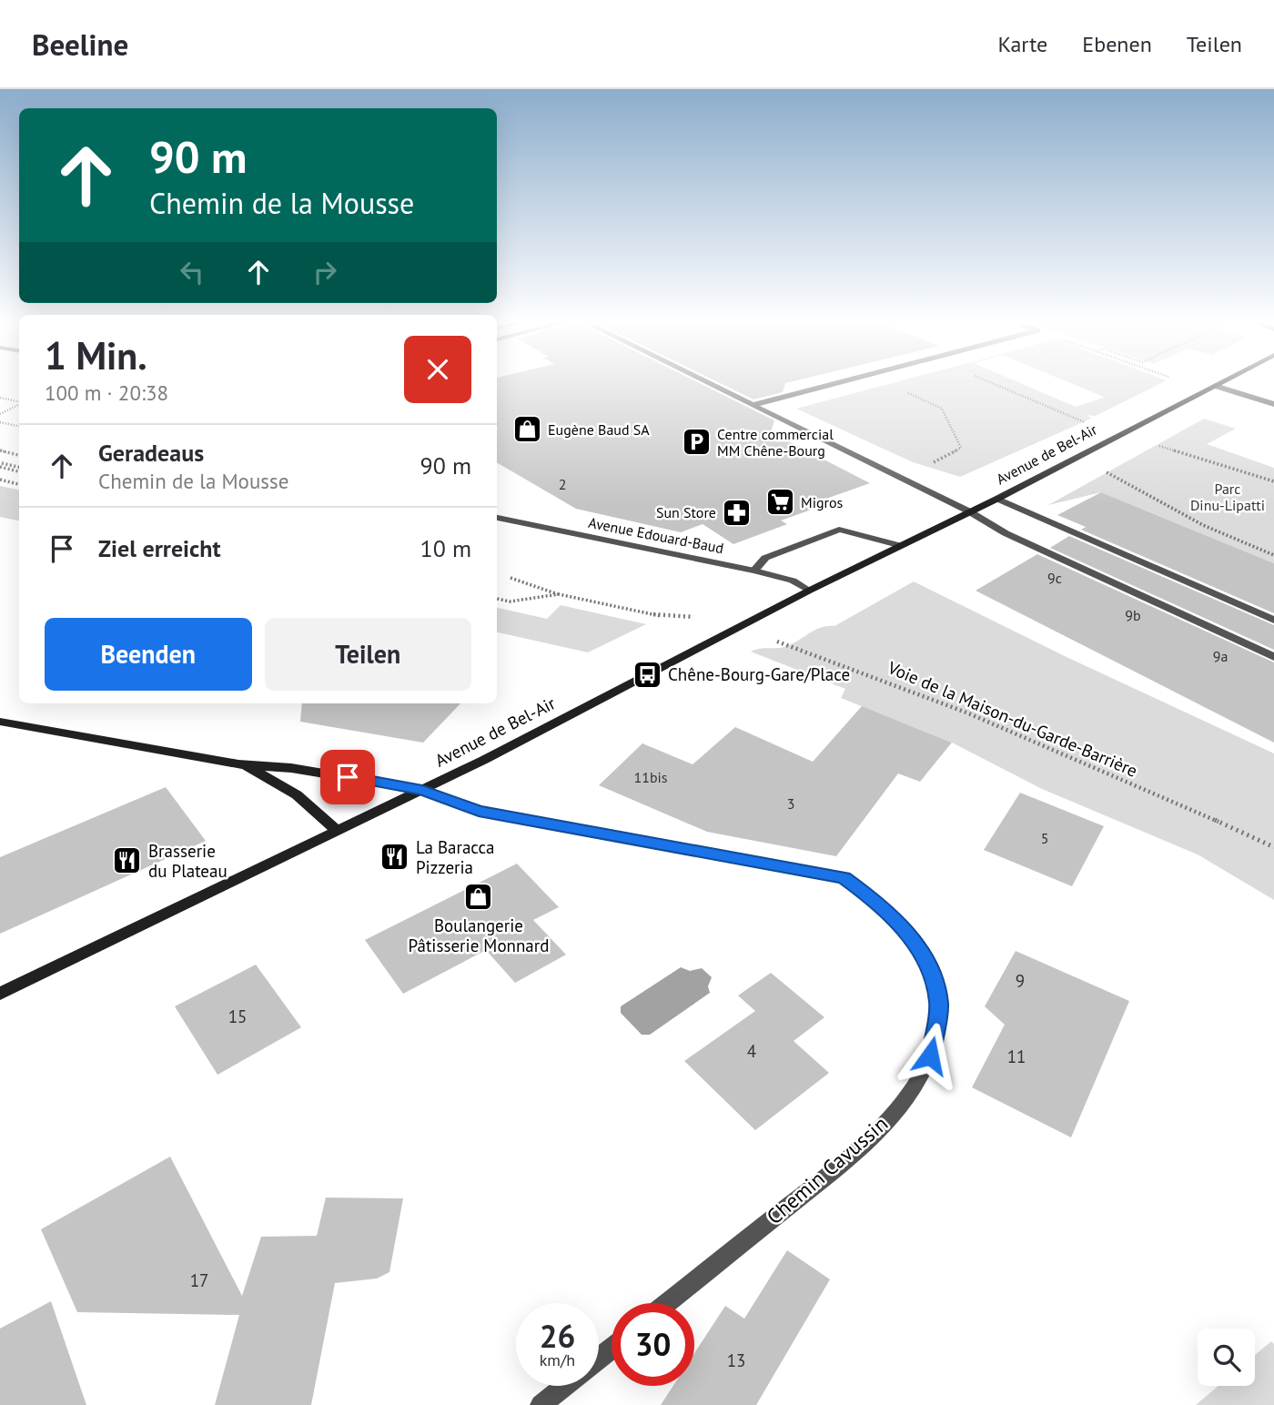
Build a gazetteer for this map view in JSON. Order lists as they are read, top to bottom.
{
  "streets": {
    "street": ["Avenue de Bel-Air", "Avenue Edouard-Baud", "Chemin Cavussin"],
    "path": ["Voie de la Maison-du-Garde-Barrière"]
  },
  "crossings": [
    ["Avenue de Bel-Air", "Avenue Edouard-Baud"],
    ["Avenue de Bel-Air", "Voie de la Maison-du-Garde-Barrière"],
    ["Avenue de Bel-Air", "Chemin Cavussin"]
  ],
  "parks": ["Parc Dinu-Lipatti"],
  "places": {
    "shop": ["Eugène Baud SA", "Boulangerie Pâtisserie Monnard"],
    "parking": ["Centre commercial MM Chêne-Bourg"],
    "supermarket": ["Migros"],
    "pharmacy": ["Sun Store"],
    "bus stop": ["Chêne-Bourg-Gare/Place"],
    "restaurant": ["La Baracca Pizzeria", "Brasserie du Plateau"]
  },
  "house_numbers": [
    "2",
    "9c",
    "9b",
    "9a",
    "11bis",
    "3",
    "5",
    "9",
    "15",
    "4",
    "11",
    "17",
    "13"
  ],
  "page": {
    "header": "Beeline",
    "nav": ["Karte", "Ebenen", "Teilen"],
    "turn": ["90 m", "Chemin de la Mousse"],
    "heading": ["1 Min.", "100 m · 20:38"],
    "list": [
      {
        "name": "Geradeaus",
        "note": "Chemin de la Mousse",
        "value": "90 m"
      },
      {
        "name": "Ziel erreicht",
        "value": "10 m"
      }
    ],
    "buttons": ["Beenden", "Teilen"],
    "speed": "26 km/h",
    "limit": "30"
  }
}
